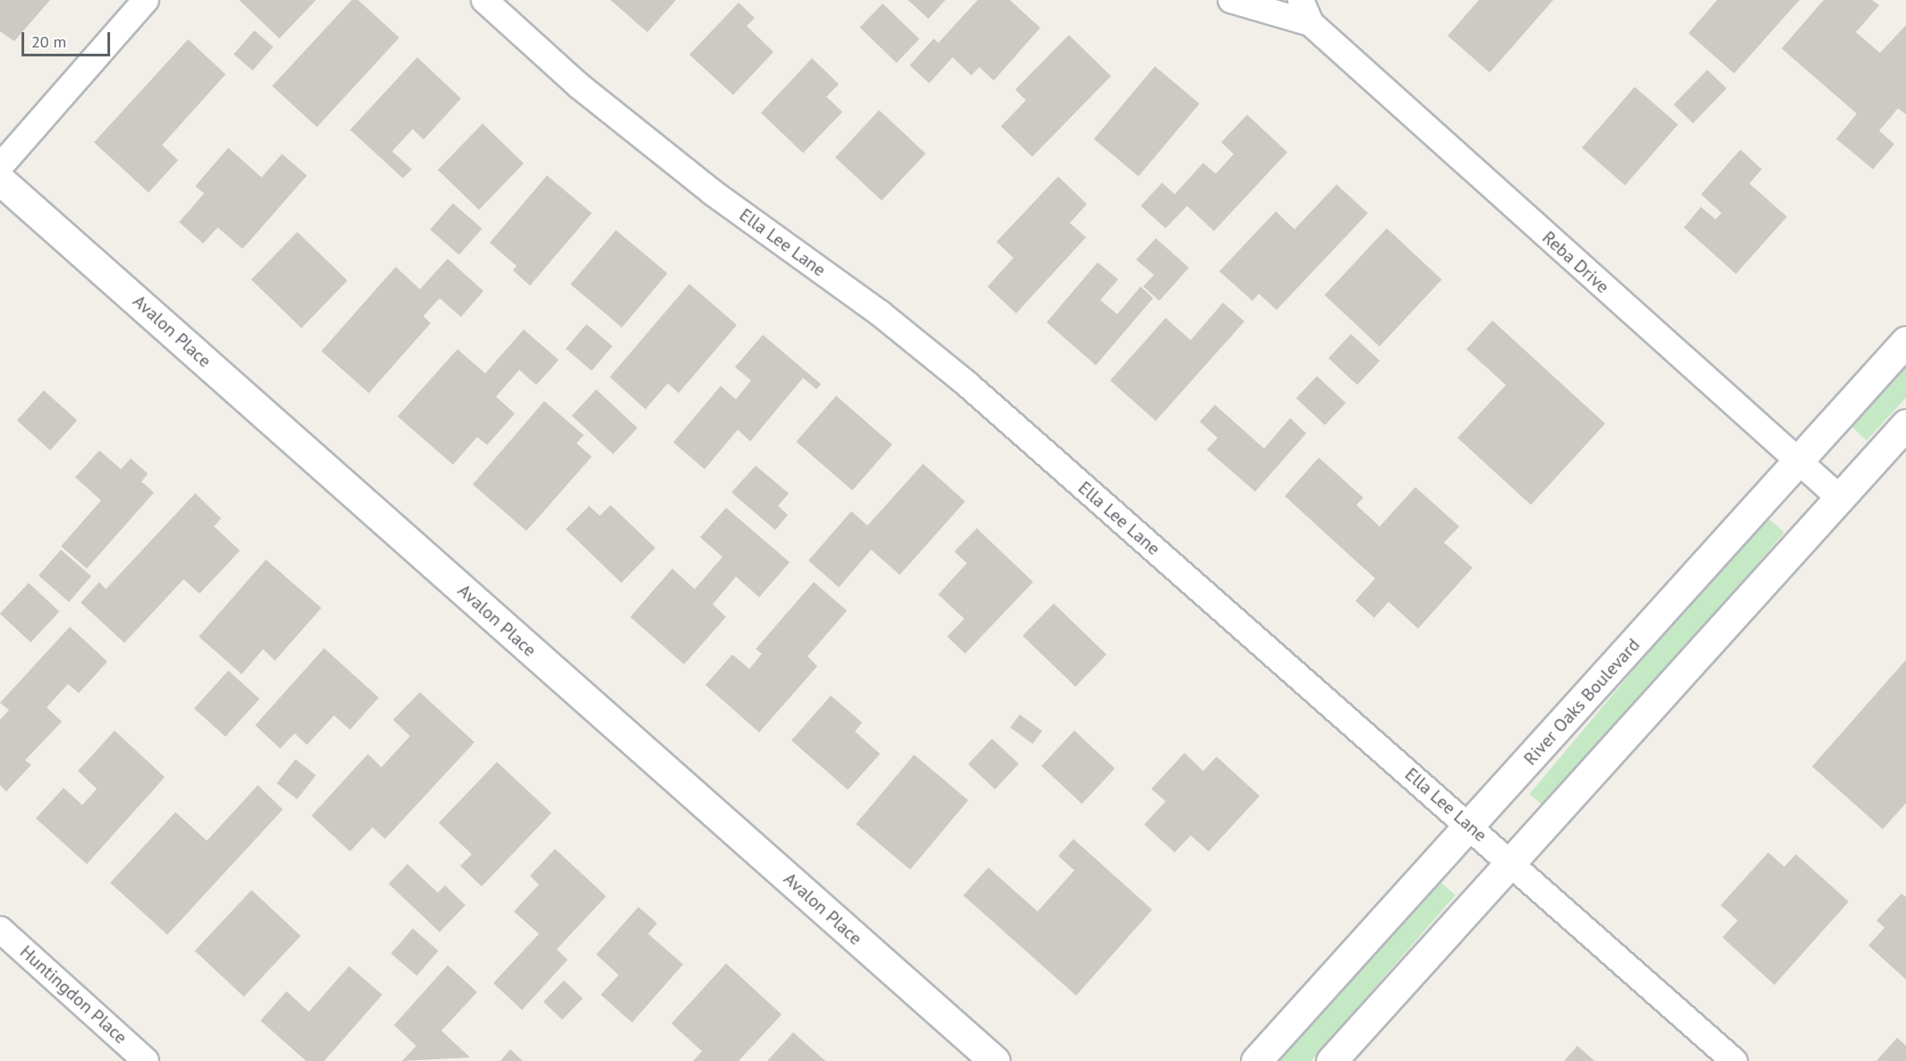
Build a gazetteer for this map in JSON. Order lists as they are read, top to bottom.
{
  "streets": {
    "street": [
      "Ella Lee Lane",
      "Reba Drive",
      "Avalon Place",
      "River Oaks Boulevard",
      "Huntingdon Place"
    ]
  },
  "crossings": [
    ["Ella Lee Lane", "River Oaks Boulevard"],
    ["Reba Drive", "River Oaks Boulevard"]
  ],
  "scale_bar": "20 m"
}
